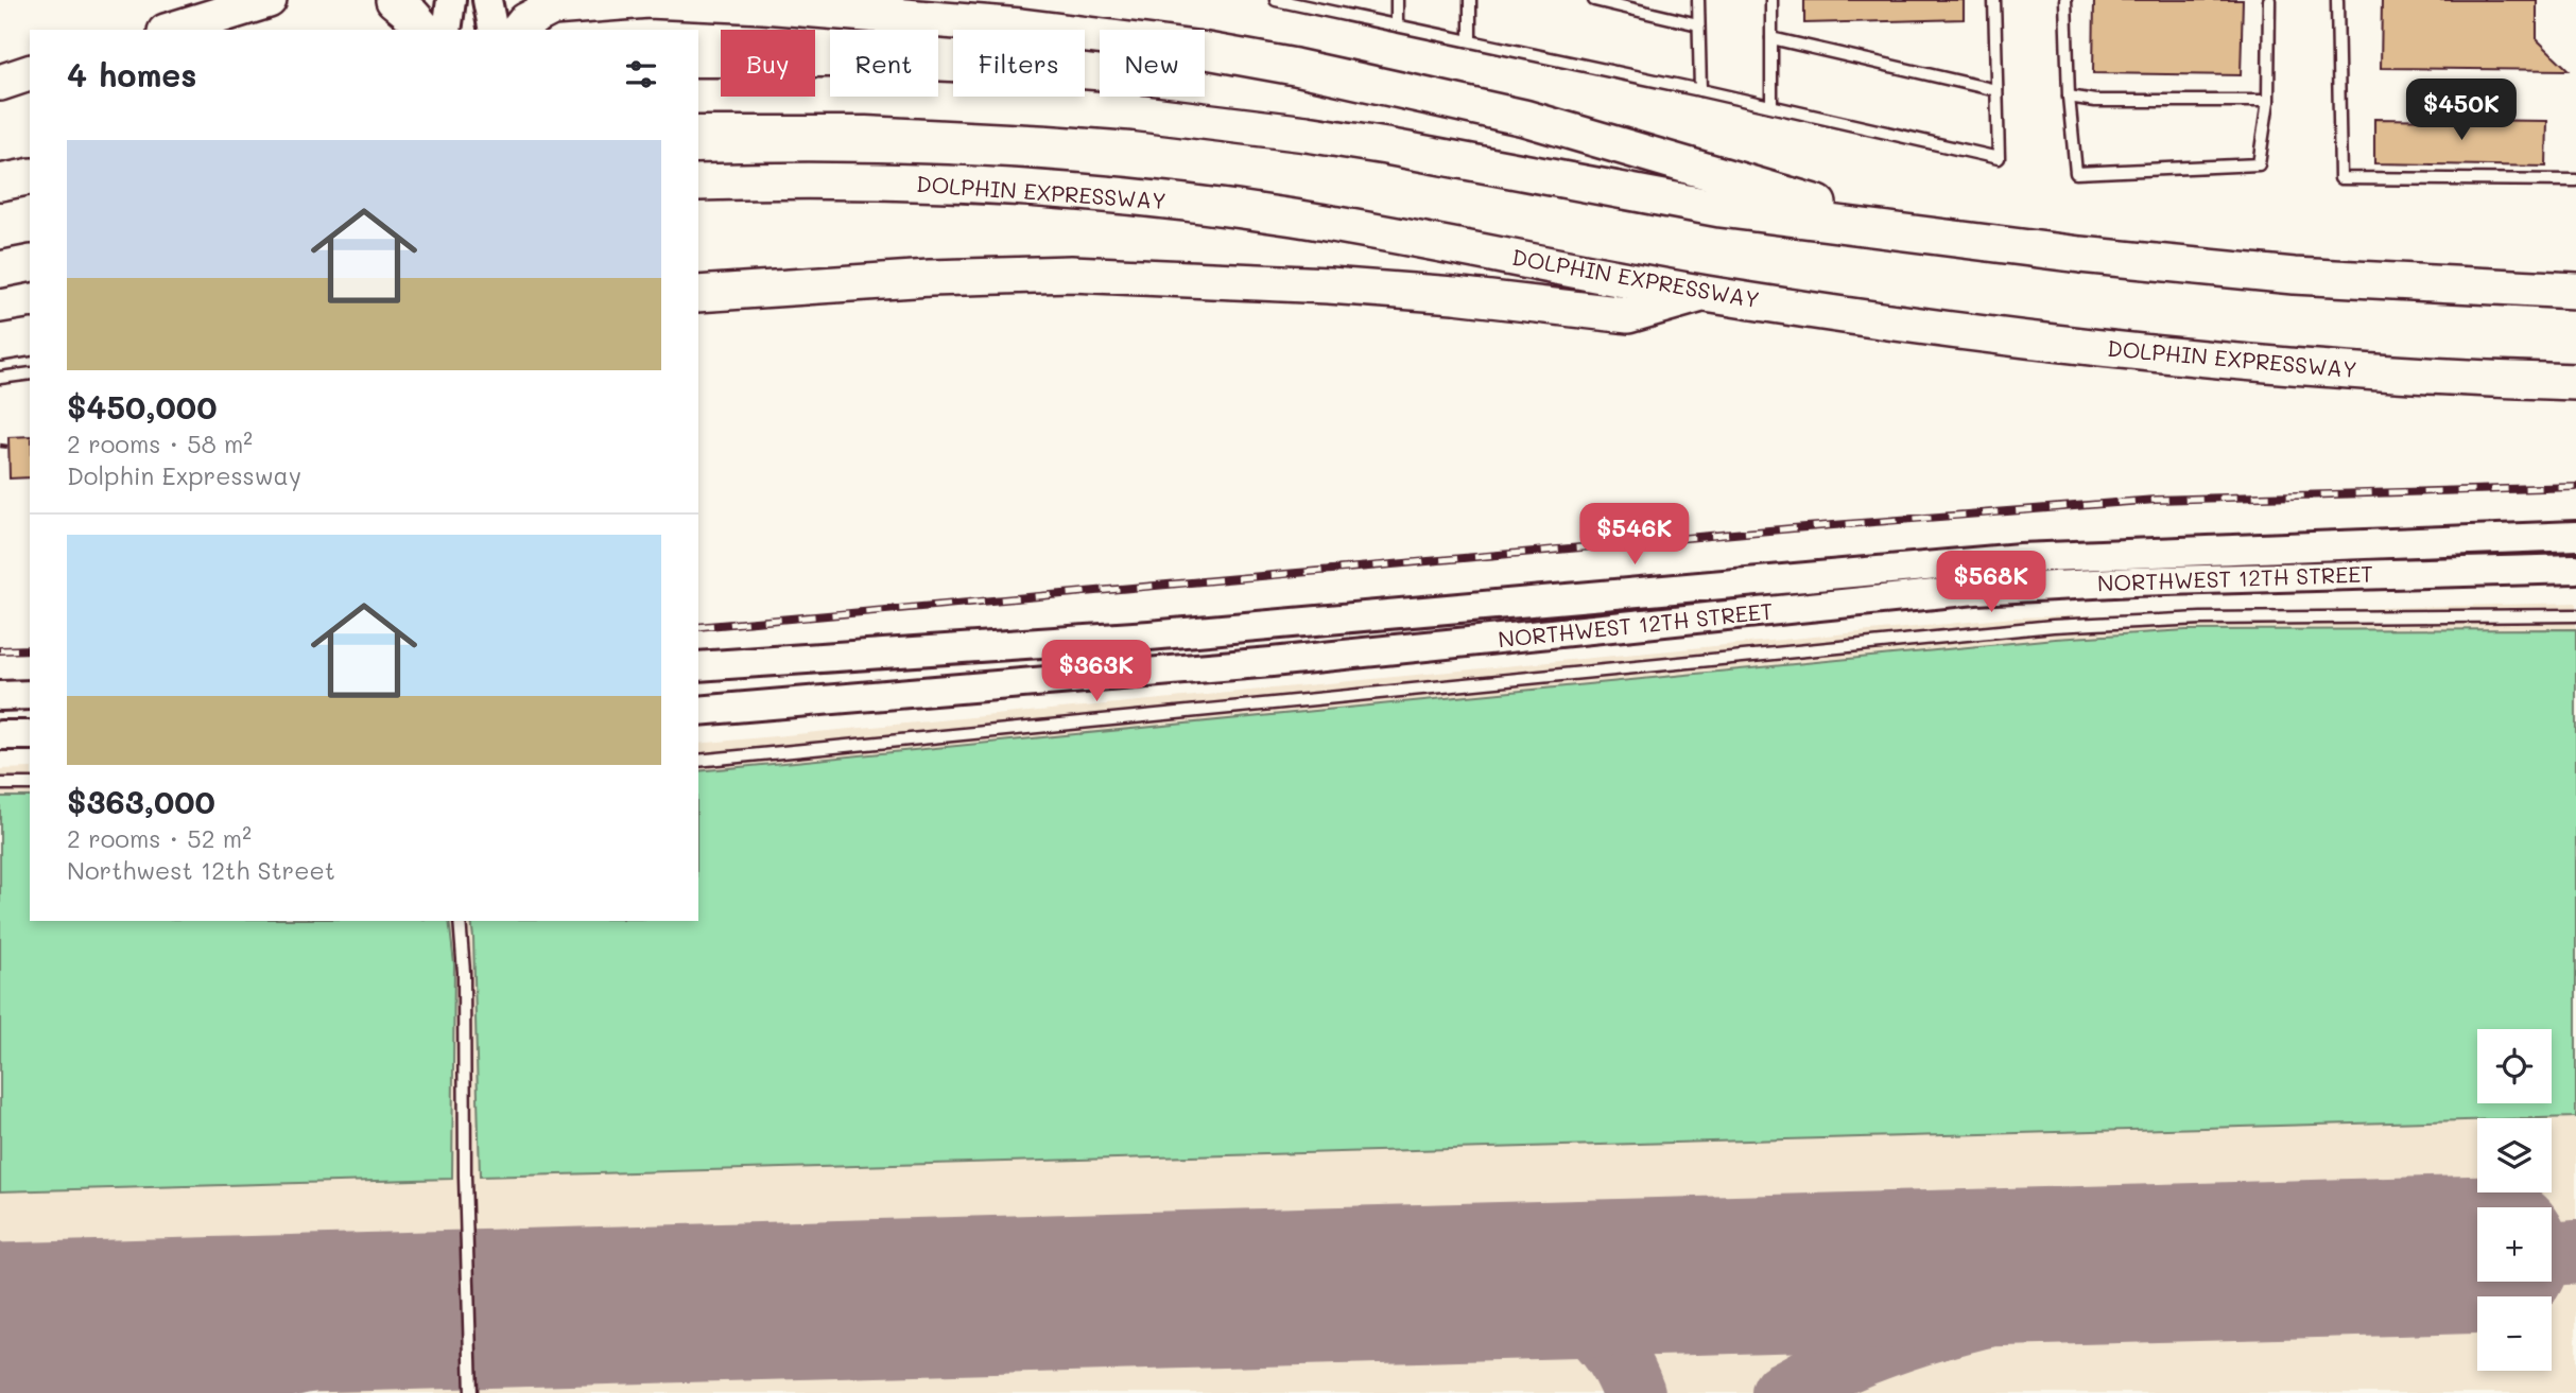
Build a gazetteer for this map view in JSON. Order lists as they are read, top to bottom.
{
  "streets": {
    "highway": ["DOLPHIN EXPRESSWAY"],
    "main road": ["NORTHWEST 12TH STREET"]
  },
  "page": {
    "chip": [
      "Buy",
      "Rent",
      "Filters",
      "New"
    ],
    "heading": "4 homes",
    "price": [
      "$450K",
      "$546K",
      "$568K",
      "$363K"
    ],
    "list": [
      {
        "name": "$450,000",
        "note": "2 rooms · 58 m² · Dolphin Expressway"
      },
      {
        "name": "$363,000",
        "note": "2 rooms · 52 m² · Northwest 12th Street"
      }
    ],
    "map_buttons": ["+", "−"]
  }
}
